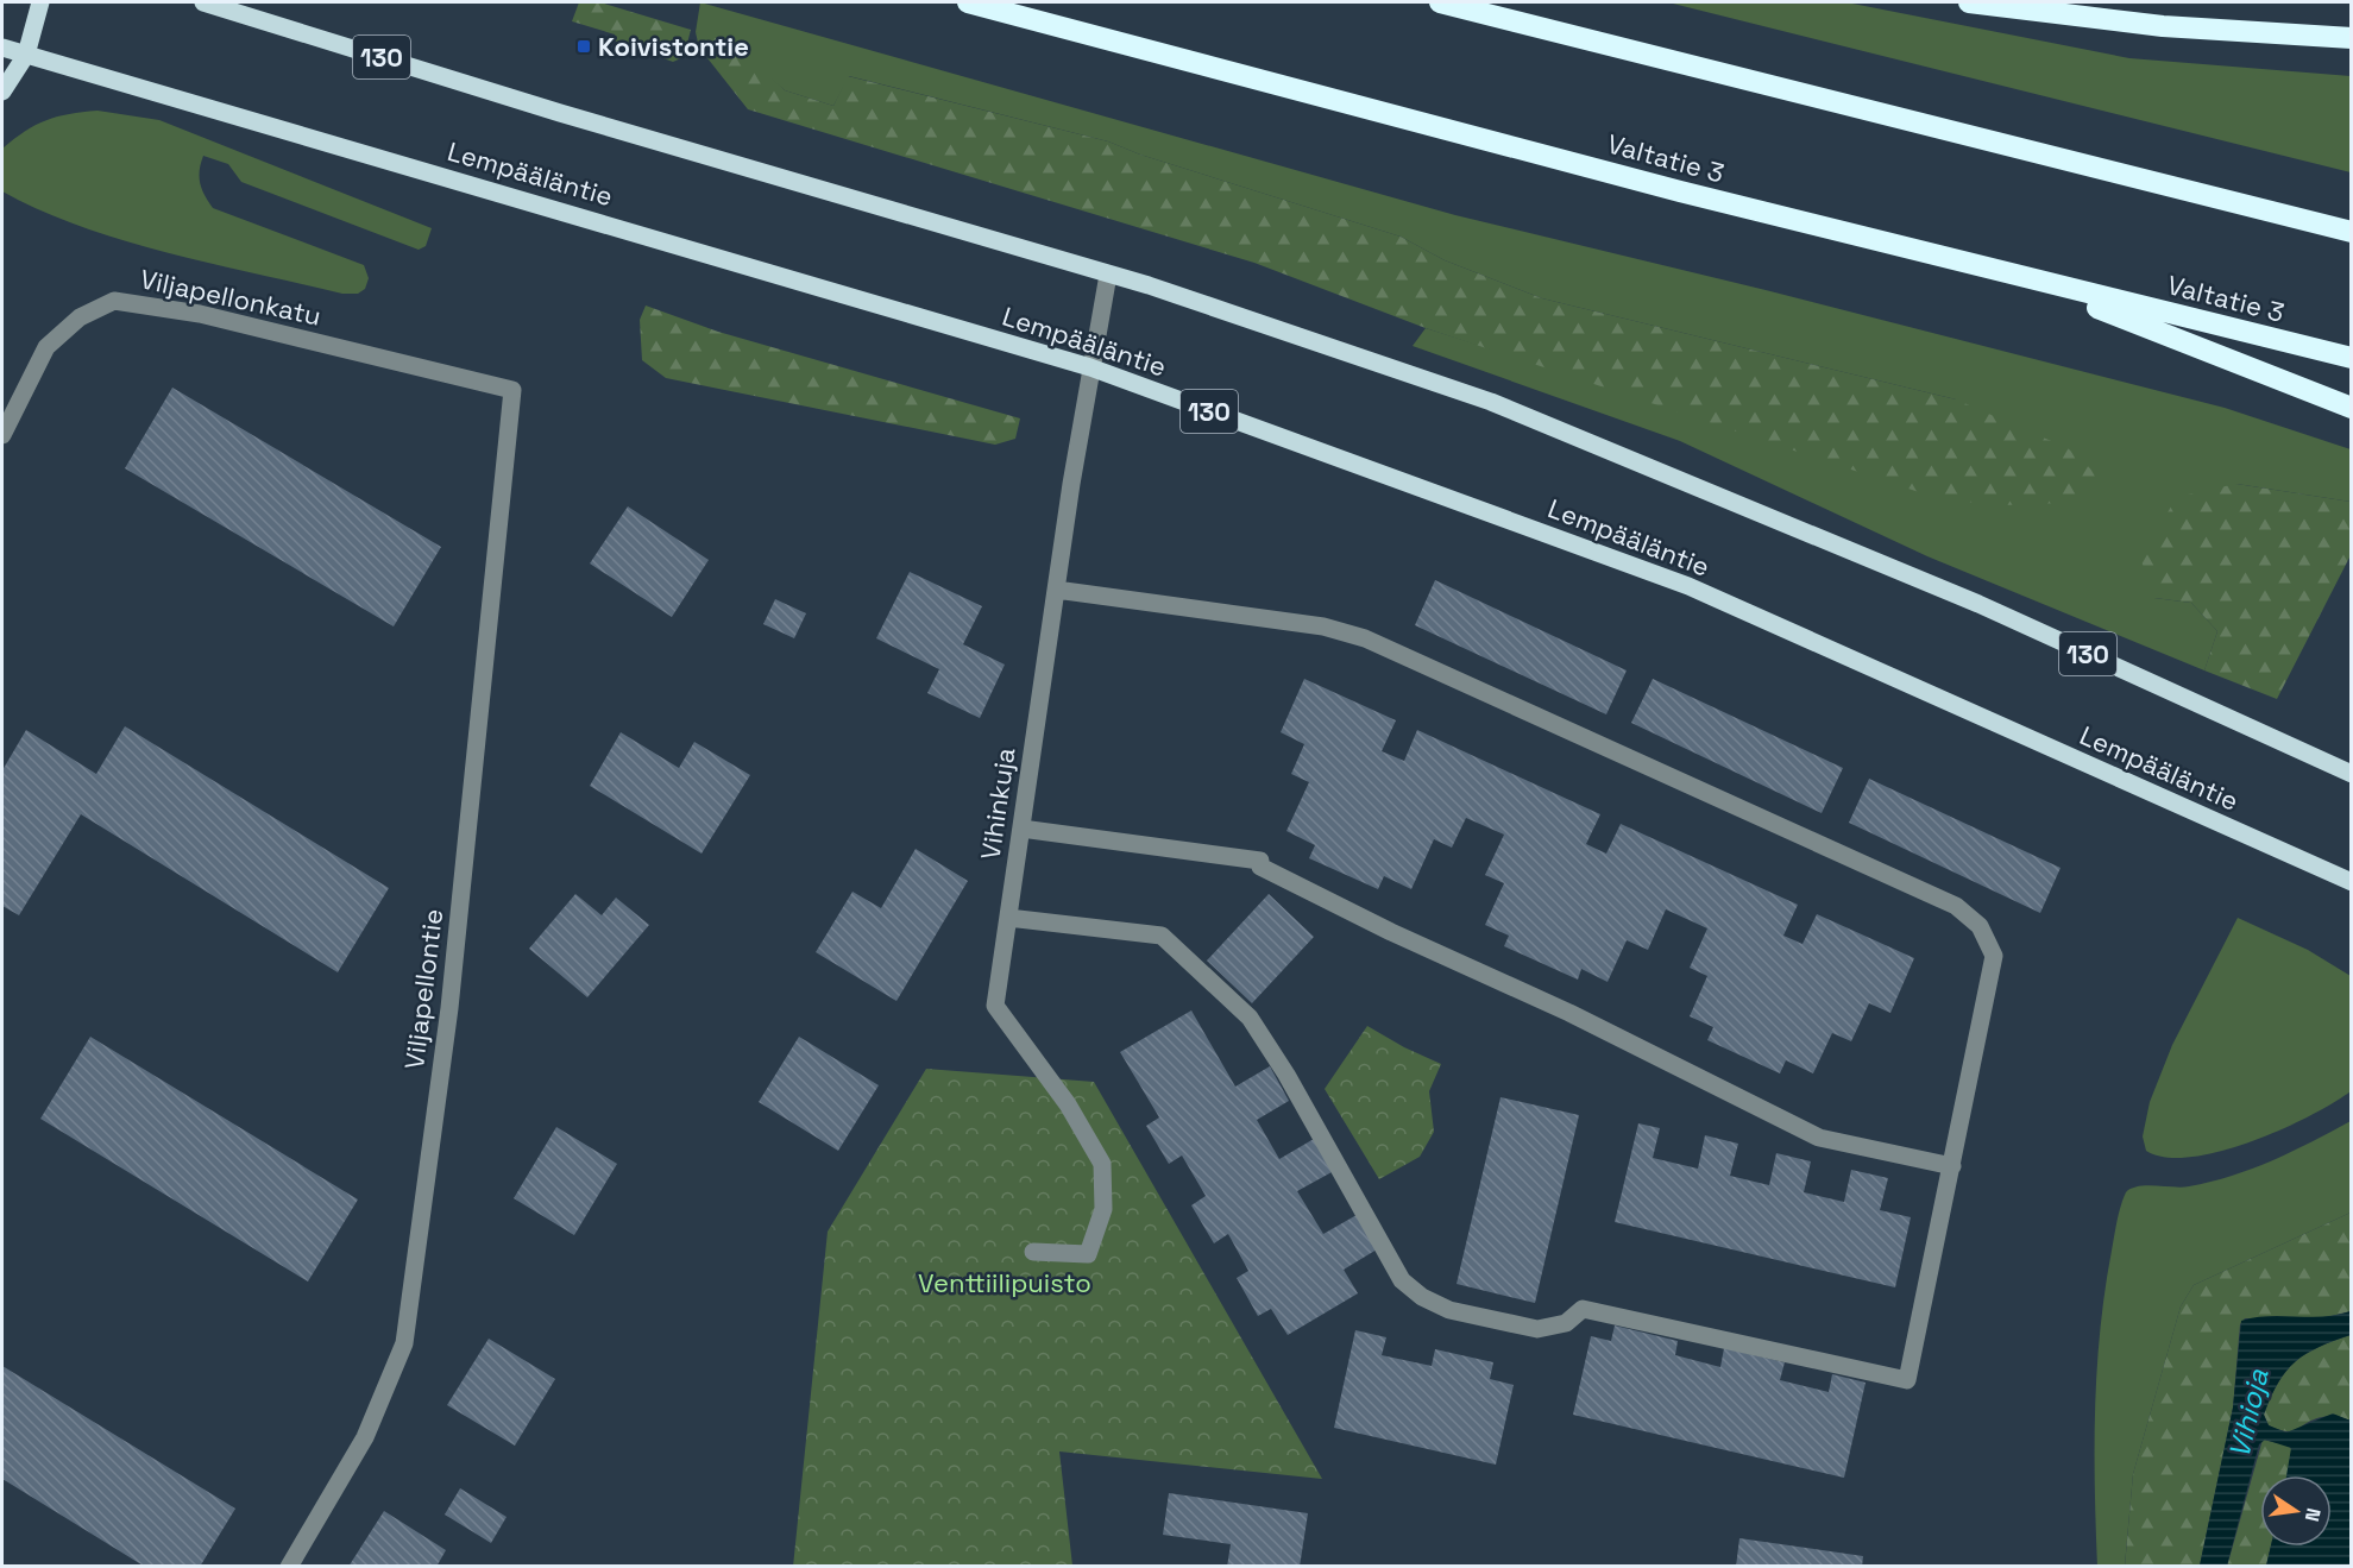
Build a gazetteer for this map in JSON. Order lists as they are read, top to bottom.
{
  "streets": {
    "highway": ["Valtatie 3"],
    "main road": ["130", "Lempääläntie"],
    "street": ["Viljapellonkatu", "Vihinkuja", "Viljapellontie"]
  },
  "crossings": [
    ["130", "Vihinkuja"],
    ["Lempääläntie", "Vihinkuja"],
    ["Viljapellonkatu", "Viljapellontie"]
  ],
  "water": ["Vihioja"],
  "parks": ["Venttiilipuisto"],
  "places": {
    "transit": ["Koivistontie"]
  },
  "north": "right"
}
